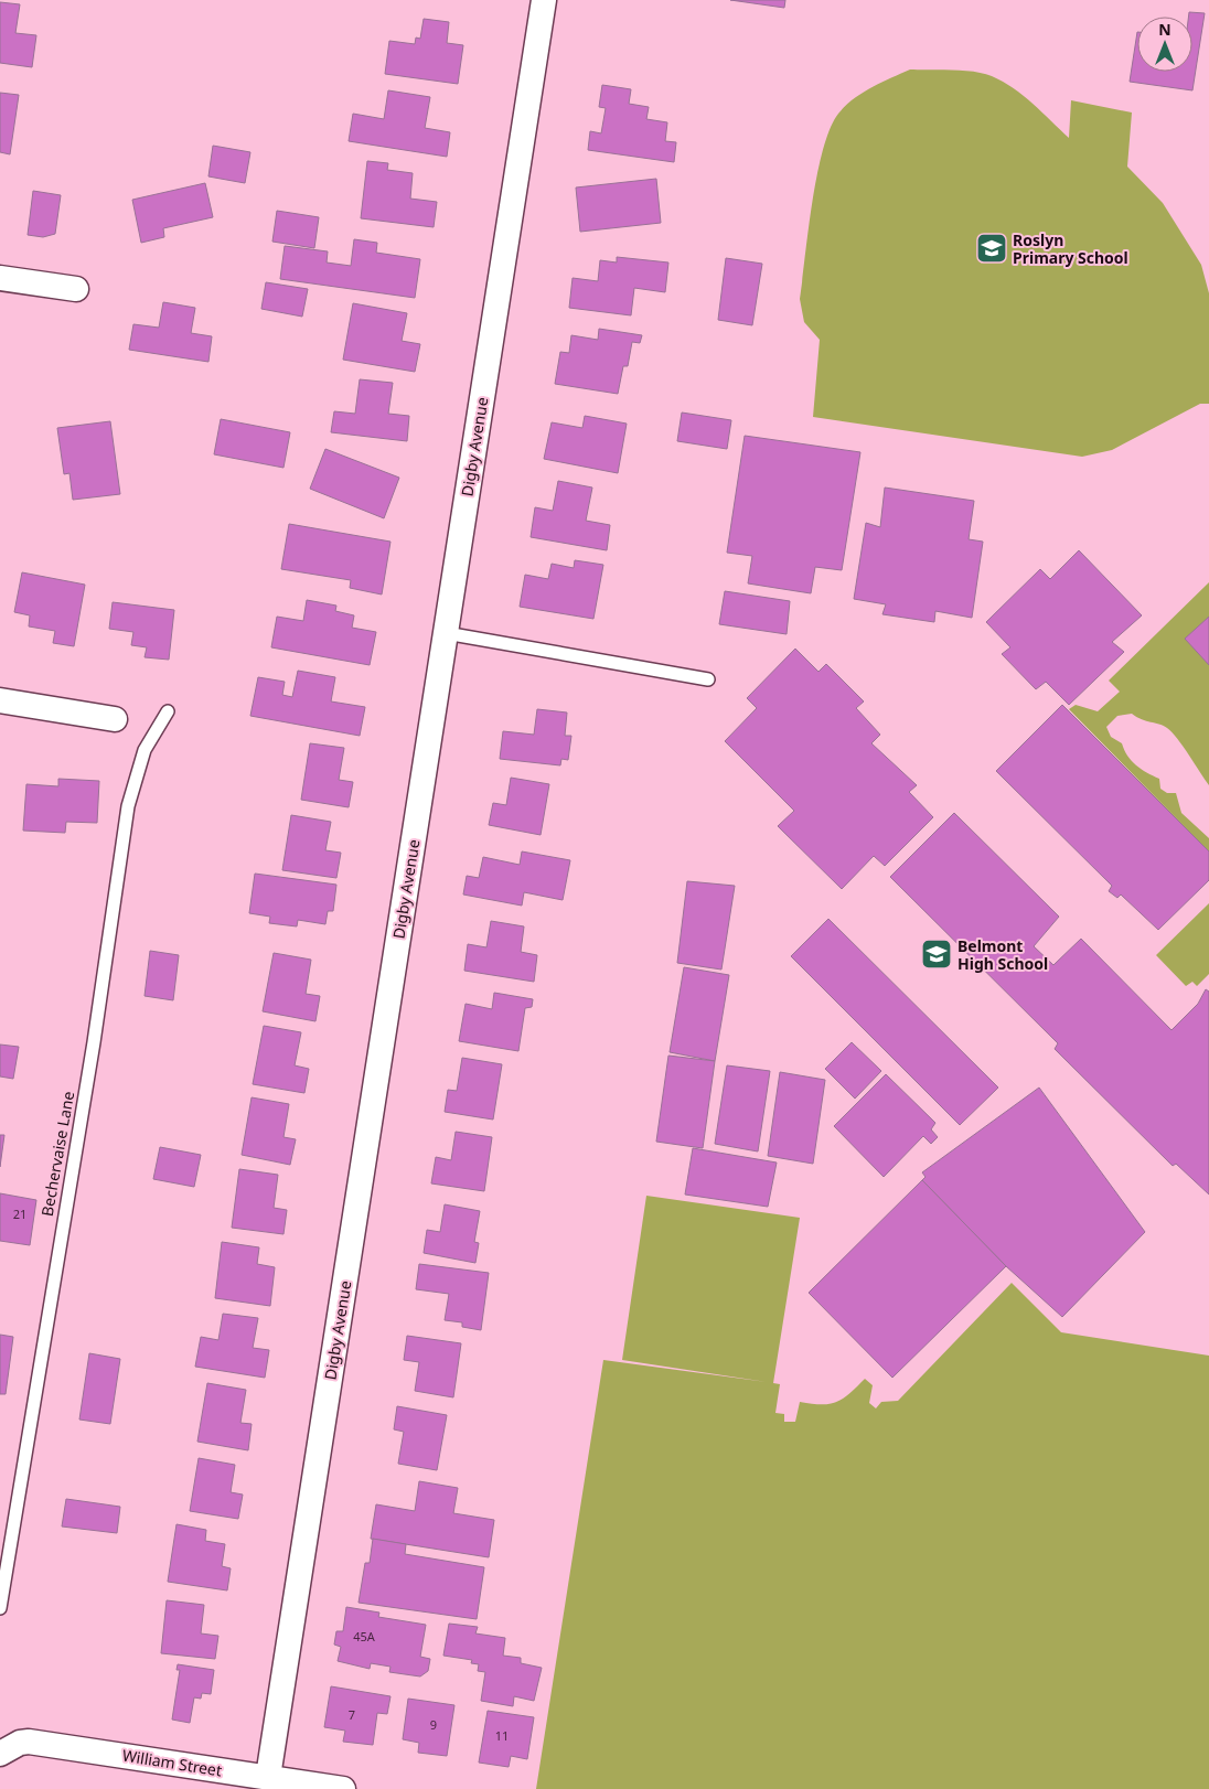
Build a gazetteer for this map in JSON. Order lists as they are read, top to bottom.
{
  "streets": {
    "street": ["Digby Avenue", "William Street"],
    "lane": ["Bechervaise Lane"]
  },
  "crossings": [
    ["Digby Avenue", "William Street"]
  ],
  "places": {
    "school or university": ["Roslyn Primary School", "Belmont High School"]
  },
  "house_numbers": [
    "21",
    "45A",
    "7",
    "9",
    "11"
  ],
  "north": "top"
}
